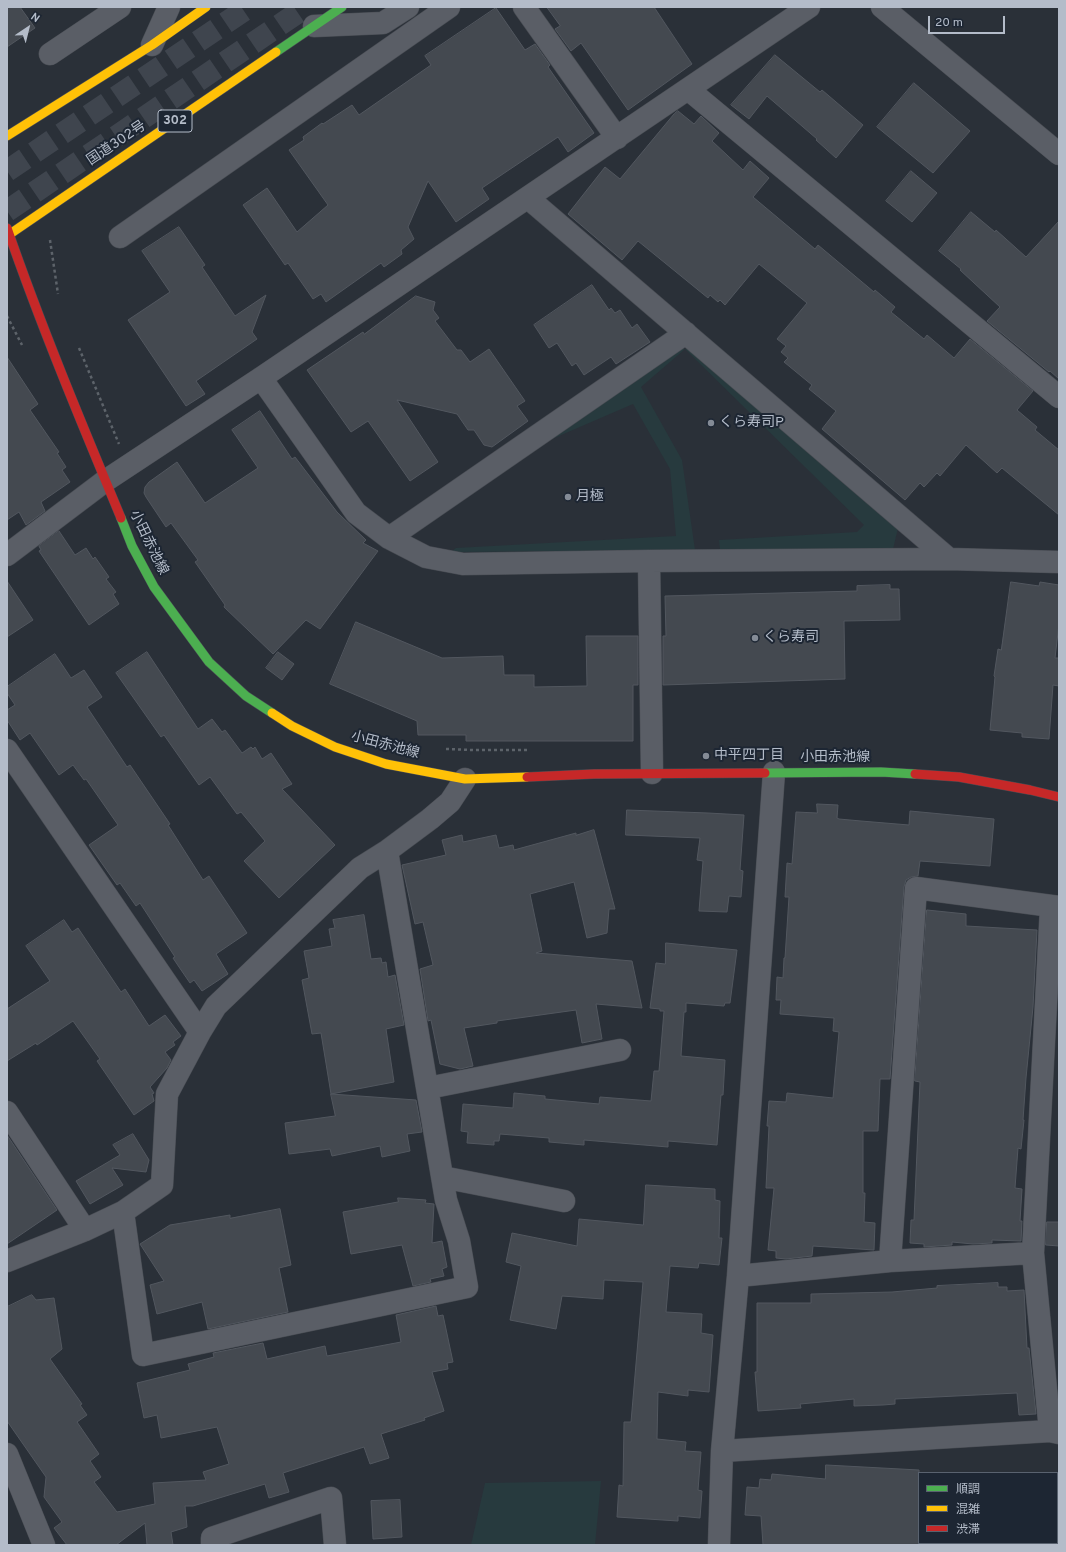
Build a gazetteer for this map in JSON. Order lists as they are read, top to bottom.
{
  "streets": {
    "main road": ["302", "国道302号", "小田赤池線"]
  },
  "crossings": [
    ["国道302号", "小田赤池線"]
  ],
  "places": [
    "くら寿司P",
    "月極",
    "くら寿司",
    "中平四丁目"
  ],
  "legend": ["順調", "混雑", "渋滞"],
  "scale_bar": "20 m",
  "north": "top right"
}
